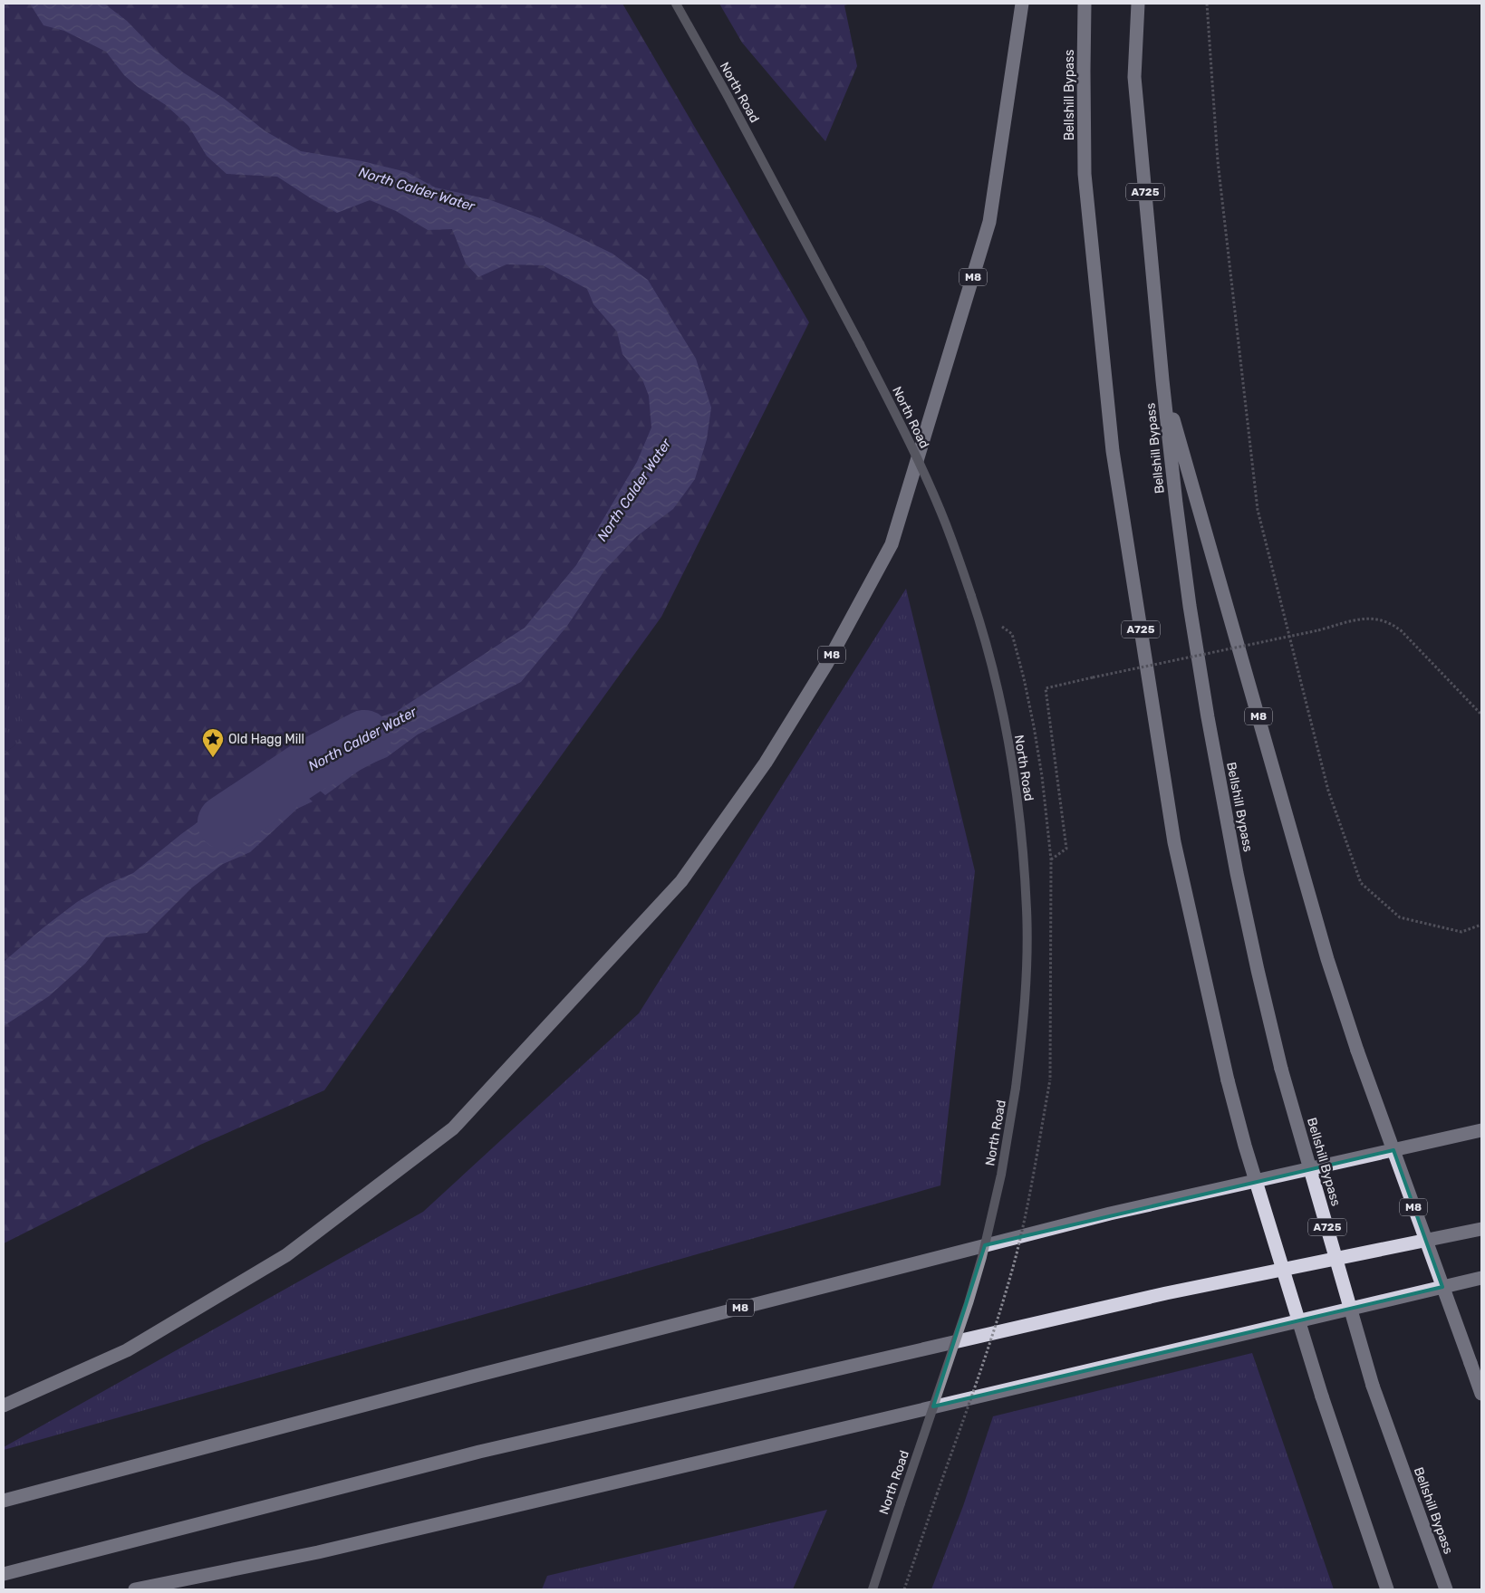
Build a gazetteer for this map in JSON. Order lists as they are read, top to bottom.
{
  "streets": {
    "highway": ["Bellshill Bypass", "A725", "M8"],
    "main road": ["North Road"]
  },
  "crossings": [
    ["Bellshill Bypass", "M8"]
  ],
  "water": ["North Calder Water"],
  "places": {
    "place": ["Old Hagg Mill"]
  }
}
